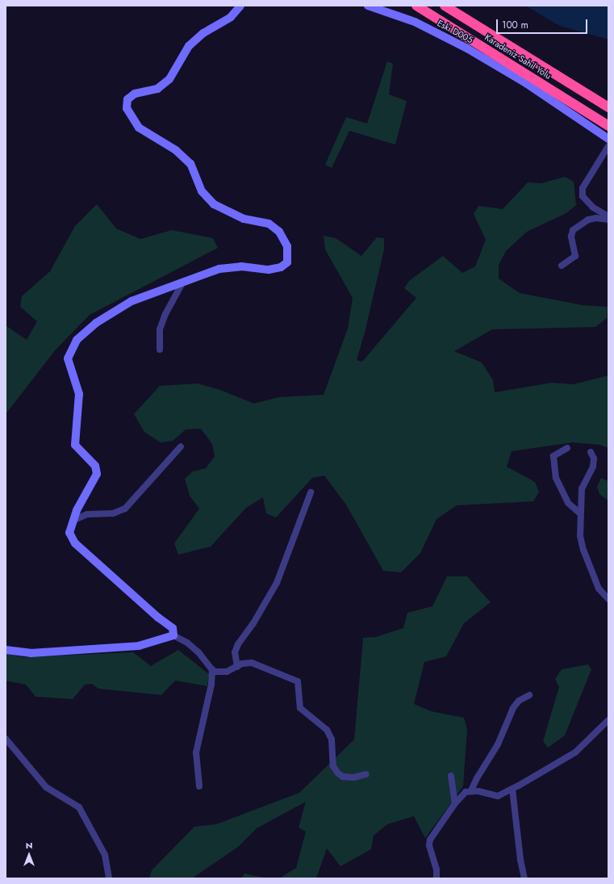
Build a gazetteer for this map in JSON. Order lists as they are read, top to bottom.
{
  "streets": {
    "highway": ["Karadeniz Sahil Yolu"],
    "street": ["Eski D005"]
  },
  "scale_bar": "100 m",
  "north": "top"
}
